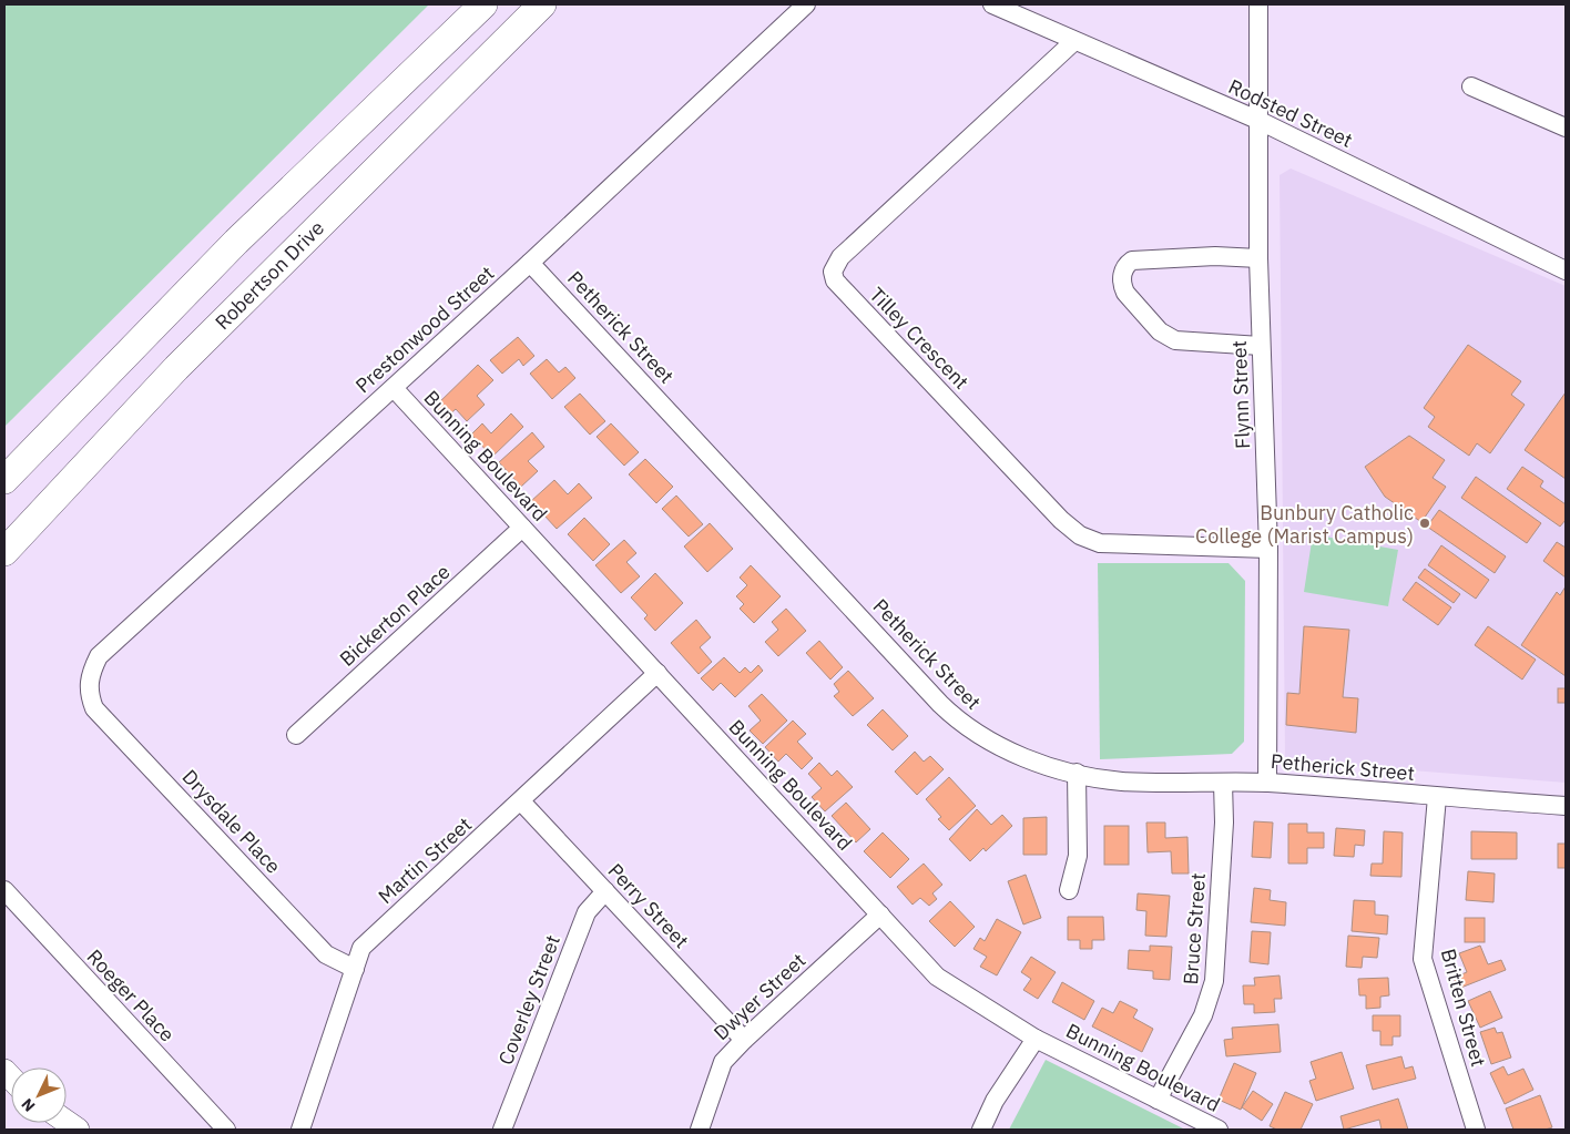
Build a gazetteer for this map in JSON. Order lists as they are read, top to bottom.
{
  "streets": {
    "highway": ["Robertson Drive"],
    "street": [
      "Rodsted Street",
      "Petherick Street",
      "Prestonwood Street",
      "Tilley Crescent",
      "Flynn Street",
      "Bunning Boulevard",
      "Bickerton Place",
      "Drysdale Place",
      "Martin Street",
      "Perry Street",
      "Bruce Street",
      "Roeger Place",
      "Dwyer Street",
      "Coverley Street",
      "Britten Street"
    ]
  },
  "crossings": [
    ["Rodsted Street", "Tilley Crescent"],
    ["Rodsted Street", "Flynn Street"],
    ["Petherick Street", "Prestonwood Street"],
    ["Petherick Street", "Flynn Street"],
    ["Petherick Street", "Bruce Street"],
    ["Petherick Street", "Britten Street"],
    ["Prestonwood Street", "Bunning Boulevard"],
    ["Prestonwood Street", "Drysdale Place"],
    ["Tilley Crescent", "Flynn Street"],
    ["Bunning Boulevard", "Bickerton Place"],
    ["Bunning Boulevard", "Martin Street"],
    ["Bunning Boulevard", "Bruce Street"],
    ["Bunning Boulevard", "Dwyer Street"],
    ["Drysdale Place", "Martin Street"],
    ["Martin Street", "Perry Street"],
    ["Perry Street", "Dwyer Street"],
    ["Perry Street", "Coverley Street"]
  ],
  "places": ["Bunbury Catholic College (Marist Campus)"],
  "north": "bottom left"
}
